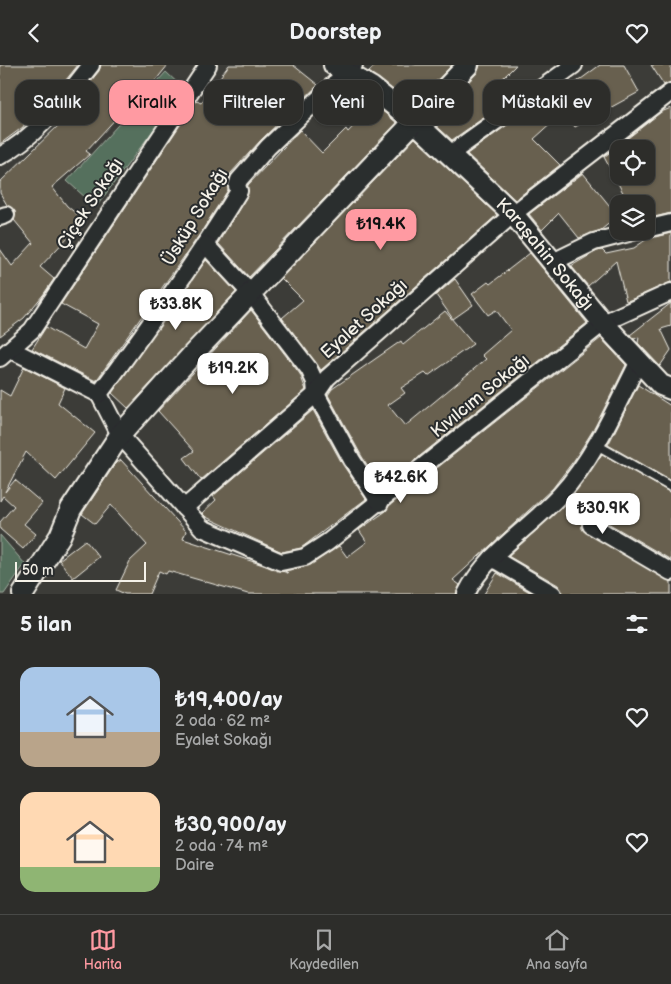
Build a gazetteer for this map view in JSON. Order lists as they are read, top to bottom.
{
  "streets": {
    "street": [
      "Çiçek Sokağı",
      "Üsküp Sokağı",
      "Karaşahin Sokağı",
      "Eyalet Sokağı",
      "Kıvılcım Sokağı"
    ]
  },
  "crossings": [
    ["Üsküp Sokağı", "Karaşahin Sokağı"],
    ["Karaşahin Sokağı", "Eyalet Sokağı"],
    ["Karaşahin Sokağı", "Kıvılcım Sokağı"],
    ["Eyalet Sokağı", "Kıvılcım Sokağı"]
  ],
  "scale_bar": "50 m",
  "page": {
    "header": "Doorstep",
    "chip": [
      "Satılık",
      "Kiralık",
      "Filtreler",
      "Yeni",
      "Daire",
      "Müstakil ev"
    ],
    "price": [
      "₺19.4K",
      "₺33.8K",
      "₺19.2K",
      "₺42.6K",
      "₺30.9K"
    ],
    "scale": "50 m",
    "heading": "5 ilan",
    "list": [
      {
        "name": "₺19,400/ay",
        "note": "2 oda · 62 m² · Eyalet Sokağı"
      },
      {
        "name": "₺30,900/ay",
        "note": "2 oda · 74 m² · Daire"
      }
    ],
    "tabs": ["Harita", "Kaydedilen", "Ana sayfa"]
  }
}
